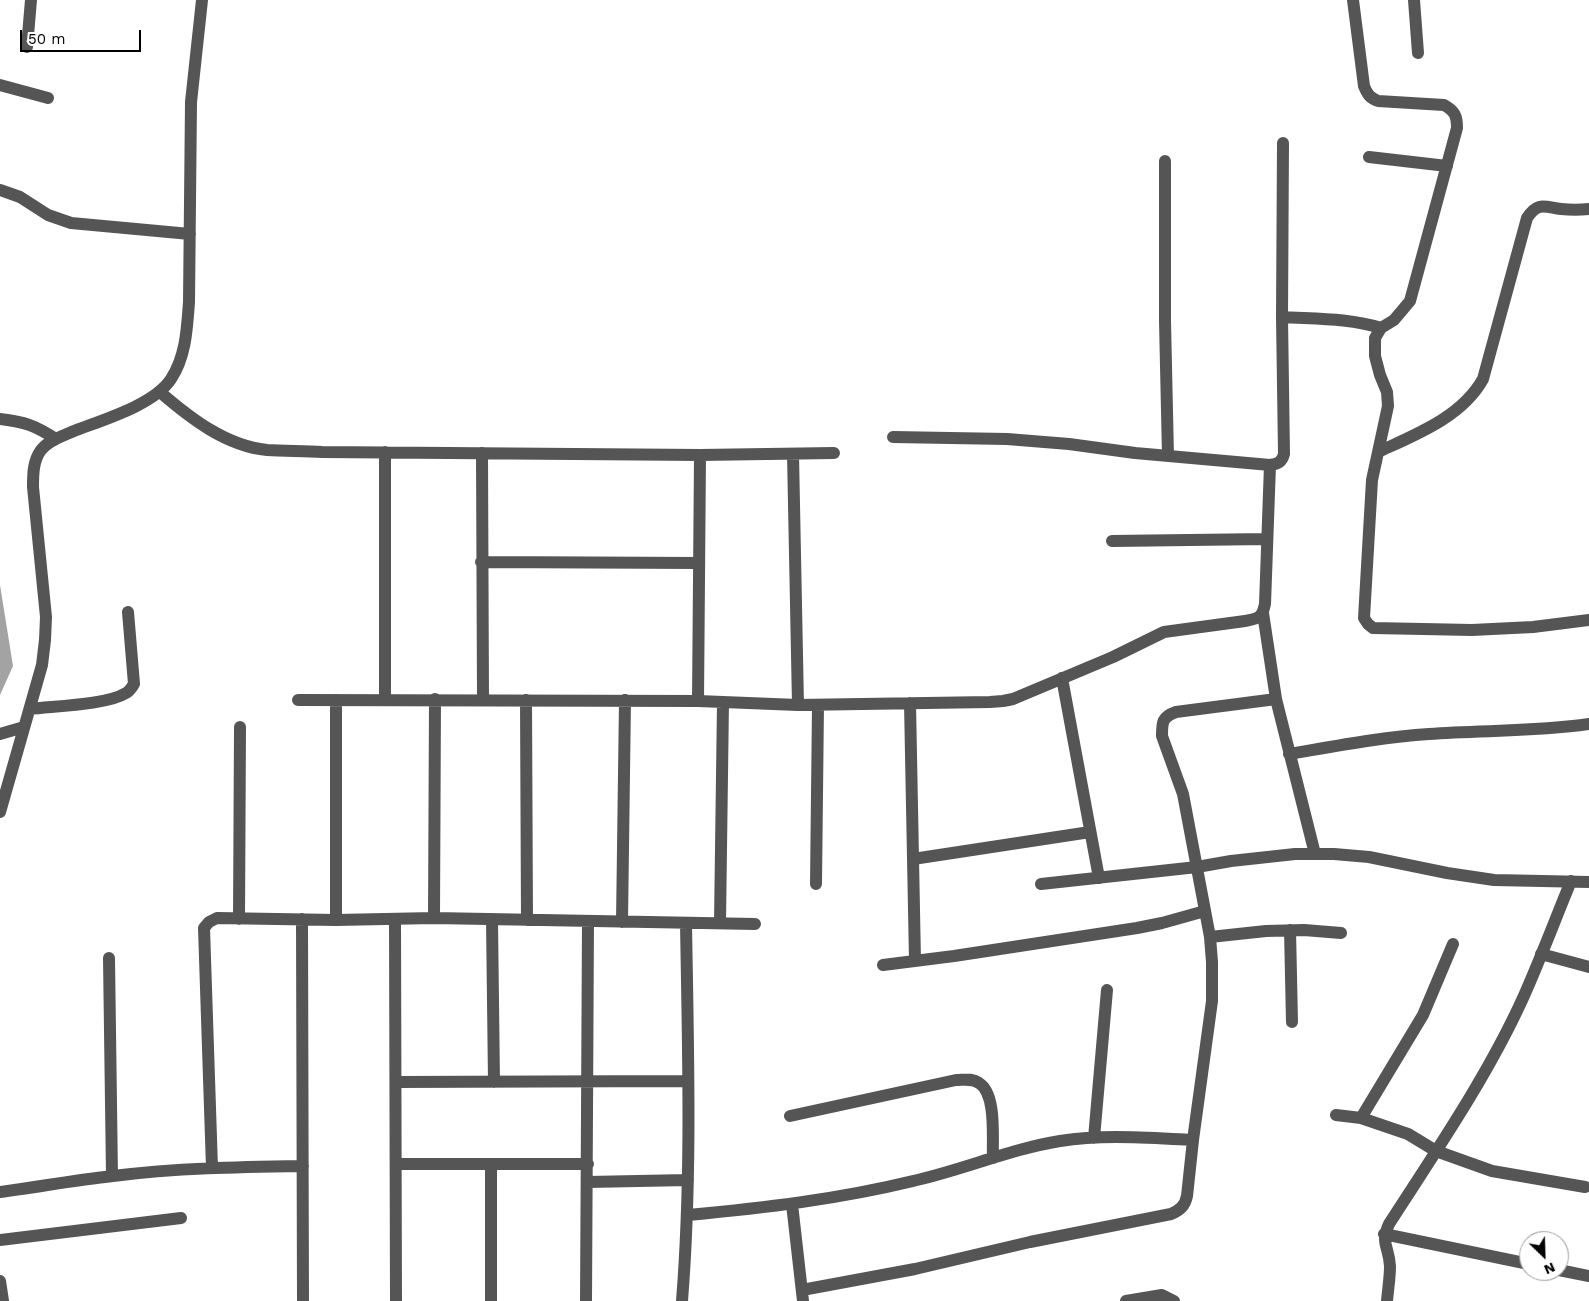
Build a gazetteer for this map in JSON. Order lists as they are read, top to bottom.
{
  "scale_bar": "50 m",
  "north": "bottom right"
}
